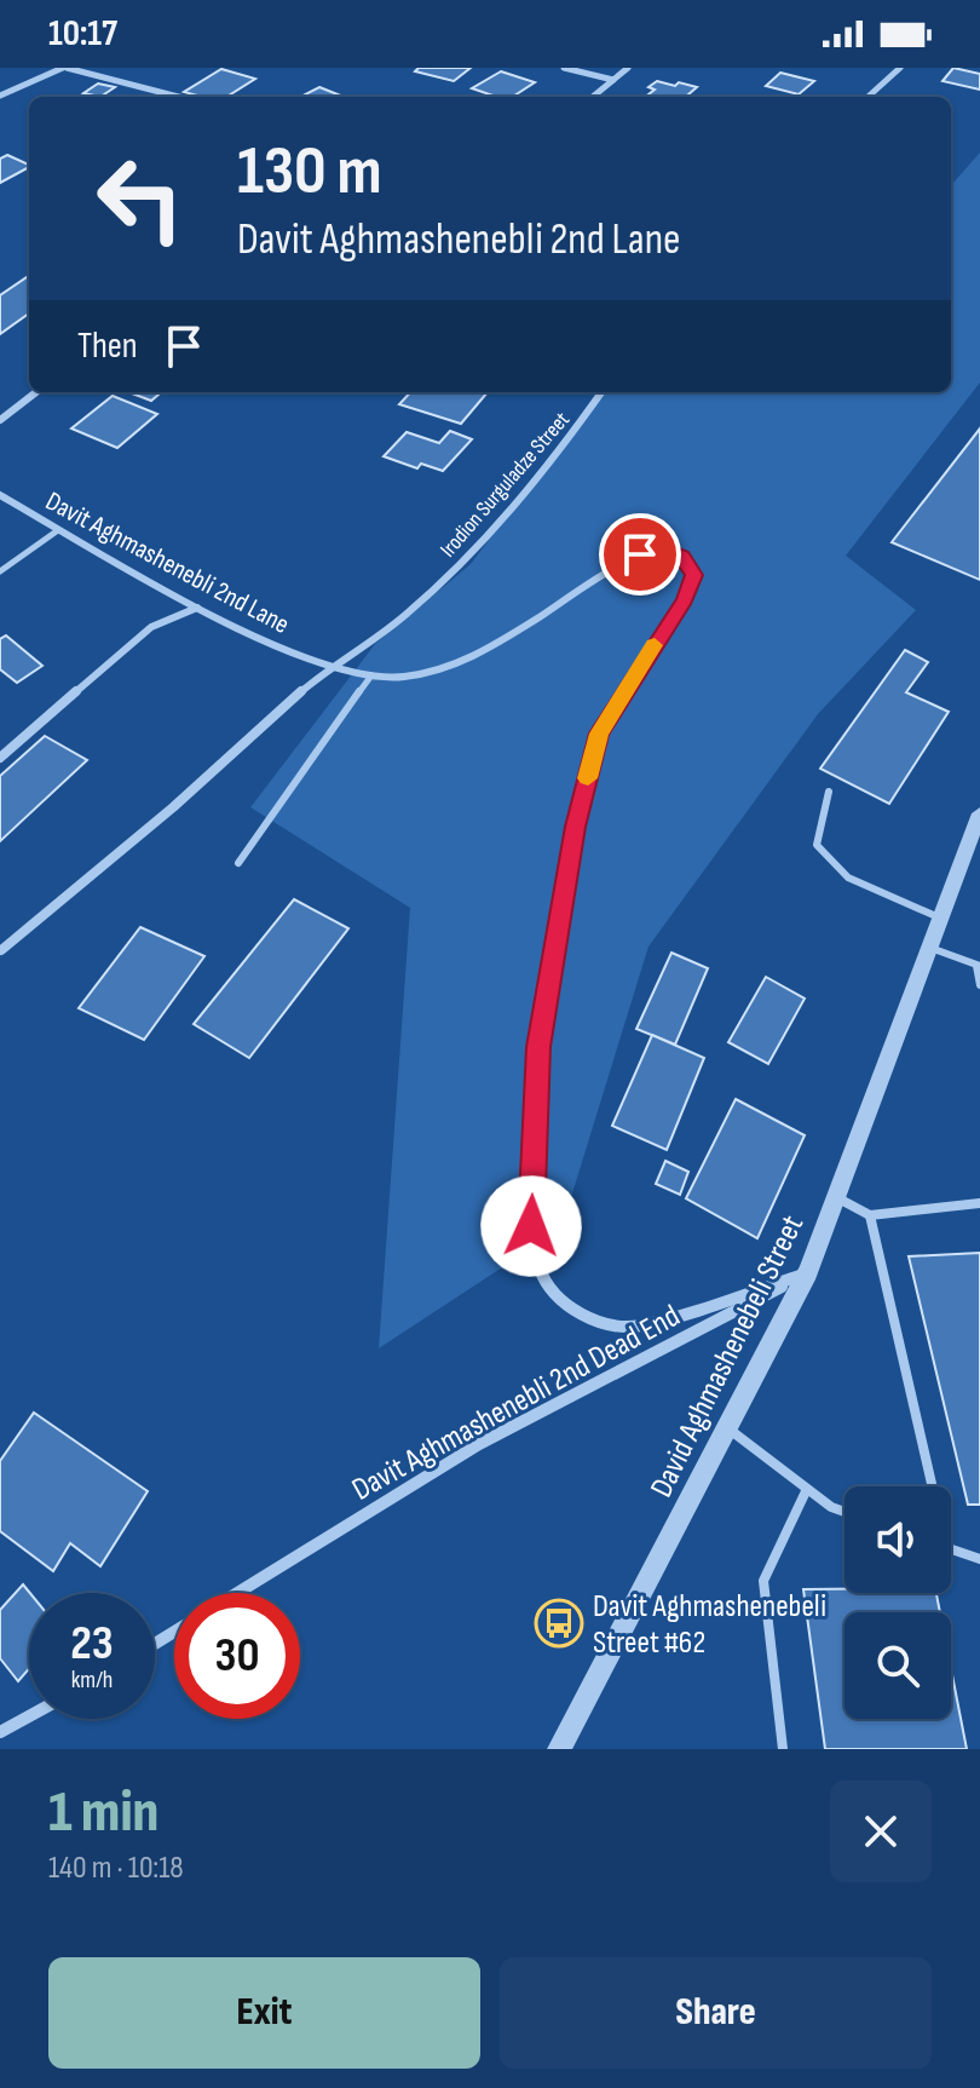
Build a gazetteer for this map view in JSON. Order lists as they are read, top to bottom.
{
  "streets": {
    "street": [
      "Irodion Surguladze Street",
      "Davit Aghmashenebli 2nd Lane",
      "David Aghmashenebeli Street",
      "Davit Aghmashenebli 2nd Dead End"
    ]
  },
  "crossings": [
    ["Irodion Surguladze Street", "Davit Aghmashenebli 2nd Lane"],
    ["Davit Aghmashenebli 2nd Lane", "David Aghmashenebeli Street"],
    ["Davit Aghmashenebli 2nd Lane", "Davit Aghmashenebli 2nd Dead End"],
    ["David Aghmashenebeli Street", "Davit Aghmashenebli 2nd Dead End"]
  ],
  "places": {
    "bus stop": ["Davit Aghmashenebeli Street #62"]
  },
  "page": {
    "status": "10:17",
    "turn": ["130 m", "Davit Aghmashenebli 2nd Lane"],
    "then": "Then",
    "speed": "23 km/h",
    "limit": "30",
    "heading": ["1 min", "140 m · 10:18"],
    "buttons": ["Exit", "Share"]
  }
}
